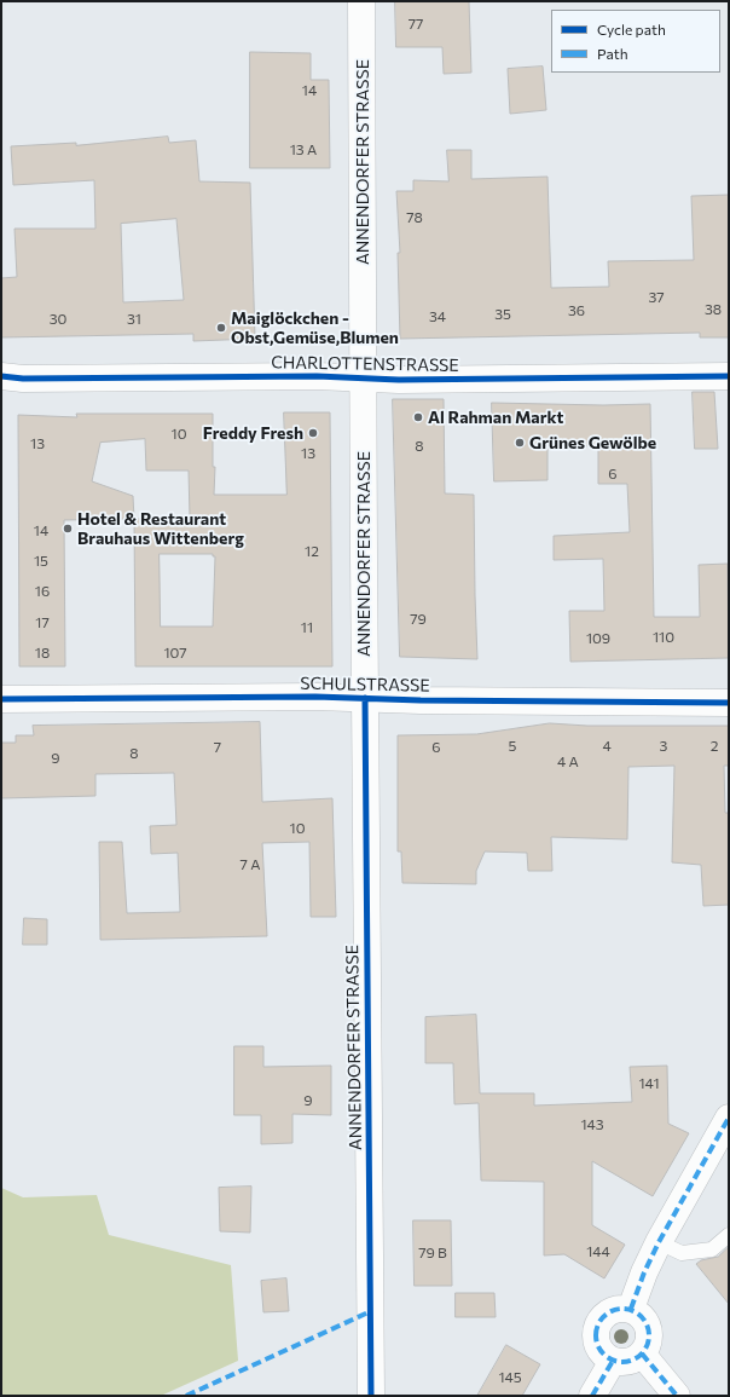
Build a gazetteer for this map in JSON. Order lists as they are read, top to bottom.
{
  "streets": {
    "street": ["ANNENDORFER STRASSE", "CHARLOTTENSTRASSE", "SCHULSTRASSE"]
  },
  "crossings": [
    ["ANNENDORFER STRASSE", "CHARLOTTENSTRASSE"],
    ["ANNENDORFER STRASSE", "SCHULSTRASSE"]
  ],
  "places": [
    "Maiglöckchen - Obst,Gemüse,Blumen",
    "Al Rahman Markt",
    "Freddy Fresh",
    "Grünes Gewölbe",
    "Hotel & Restaurant Brauhaus Wittenberg"
  ],
  "house_numbers": [
    "77",
    "14",
    "13 A",
    "78",
    "37",
    "38",
    "36",
    "35",
    "34",
    "30",
    "31",
    "10",
    "13",
    "8",
    "13",
    "6",
    "14",
    "12",
    "15",
    "16",
    "79",
    "17",
    "11",
    "110",
    "109",
    "18",
    "107",
    "5",
    "4",
    "3",
    "2",
    "7",
    "6",
    "8",
    "9",
    "4 A",
    "10",
    "7 A",
    "141",
    "9",
    "143",
    "144",
    "79 B",
    "145"
  ],
  "legend": ["Cycle path", "Path"]
}
